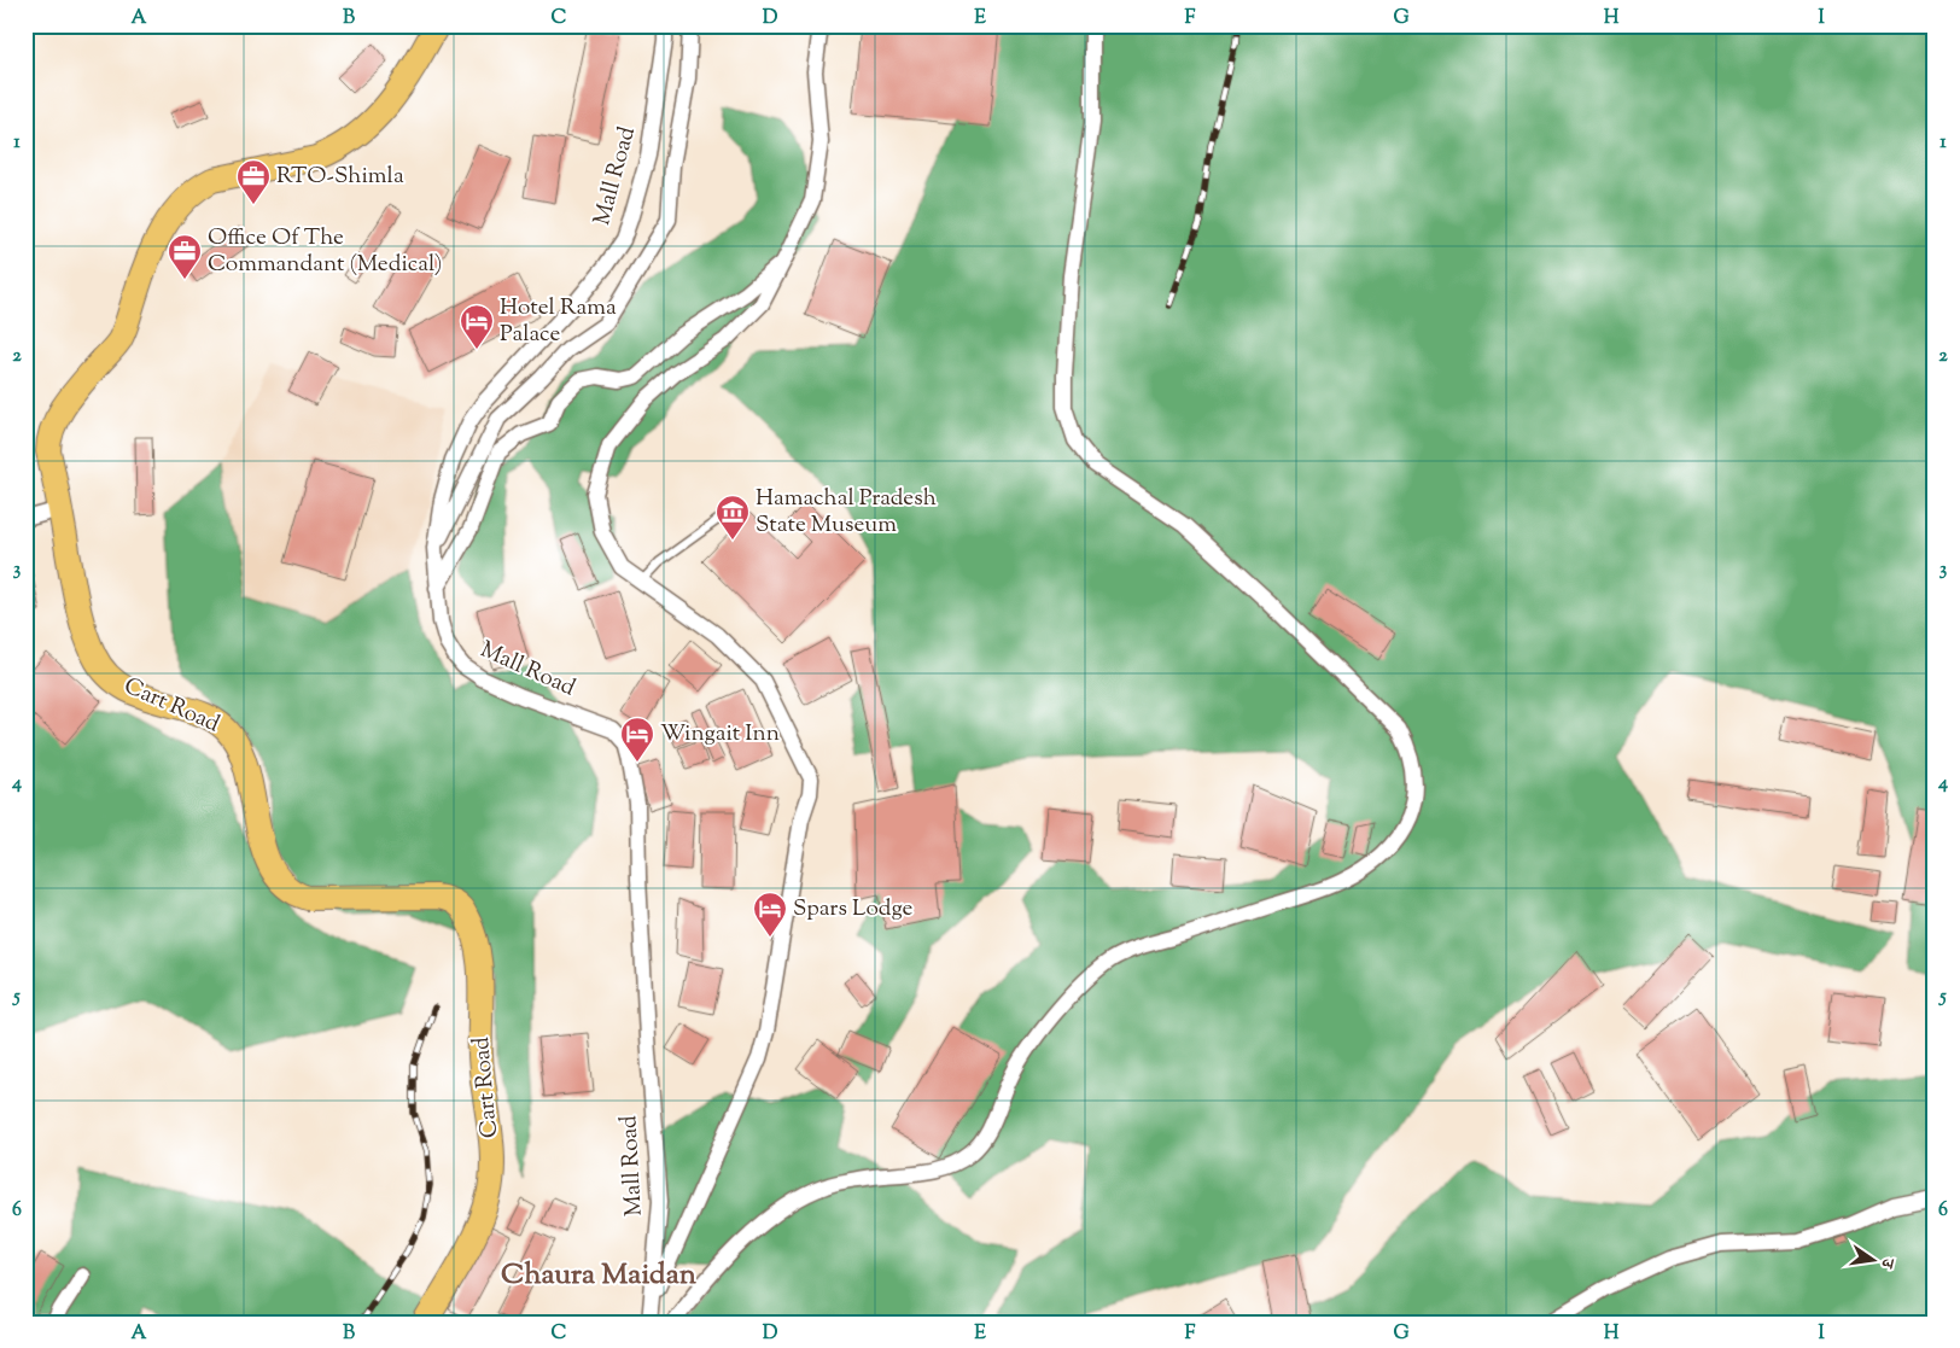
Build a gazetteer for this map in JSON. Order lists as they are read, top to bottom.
{
  "streets": {
    "main road": ["Cart Road"],
    "street": ["Mall Road"]
  },
  "districts": ["Chaura Maidan"],
  "places": {
    "office": ["RTO-Shimla", "Office Of The Commandant (Medical)"],
    "hotel": ["Hotel Rama Palace", "Wingait Inn", "Spars Lodge"],
    "museum": ["Hamachal Pradesh State Museum"]
  },
  "north": "right",
  "grid": {
    "columns": [
      "A",
      "B",
      "C",
      "D",
      "E",
      "F",
      "G",
      "H",
      "I"
    ],
    "rows": [
      "1",
      "2",
      "3",
      "4",
      "5",
      "6"
    ]
  }
}
